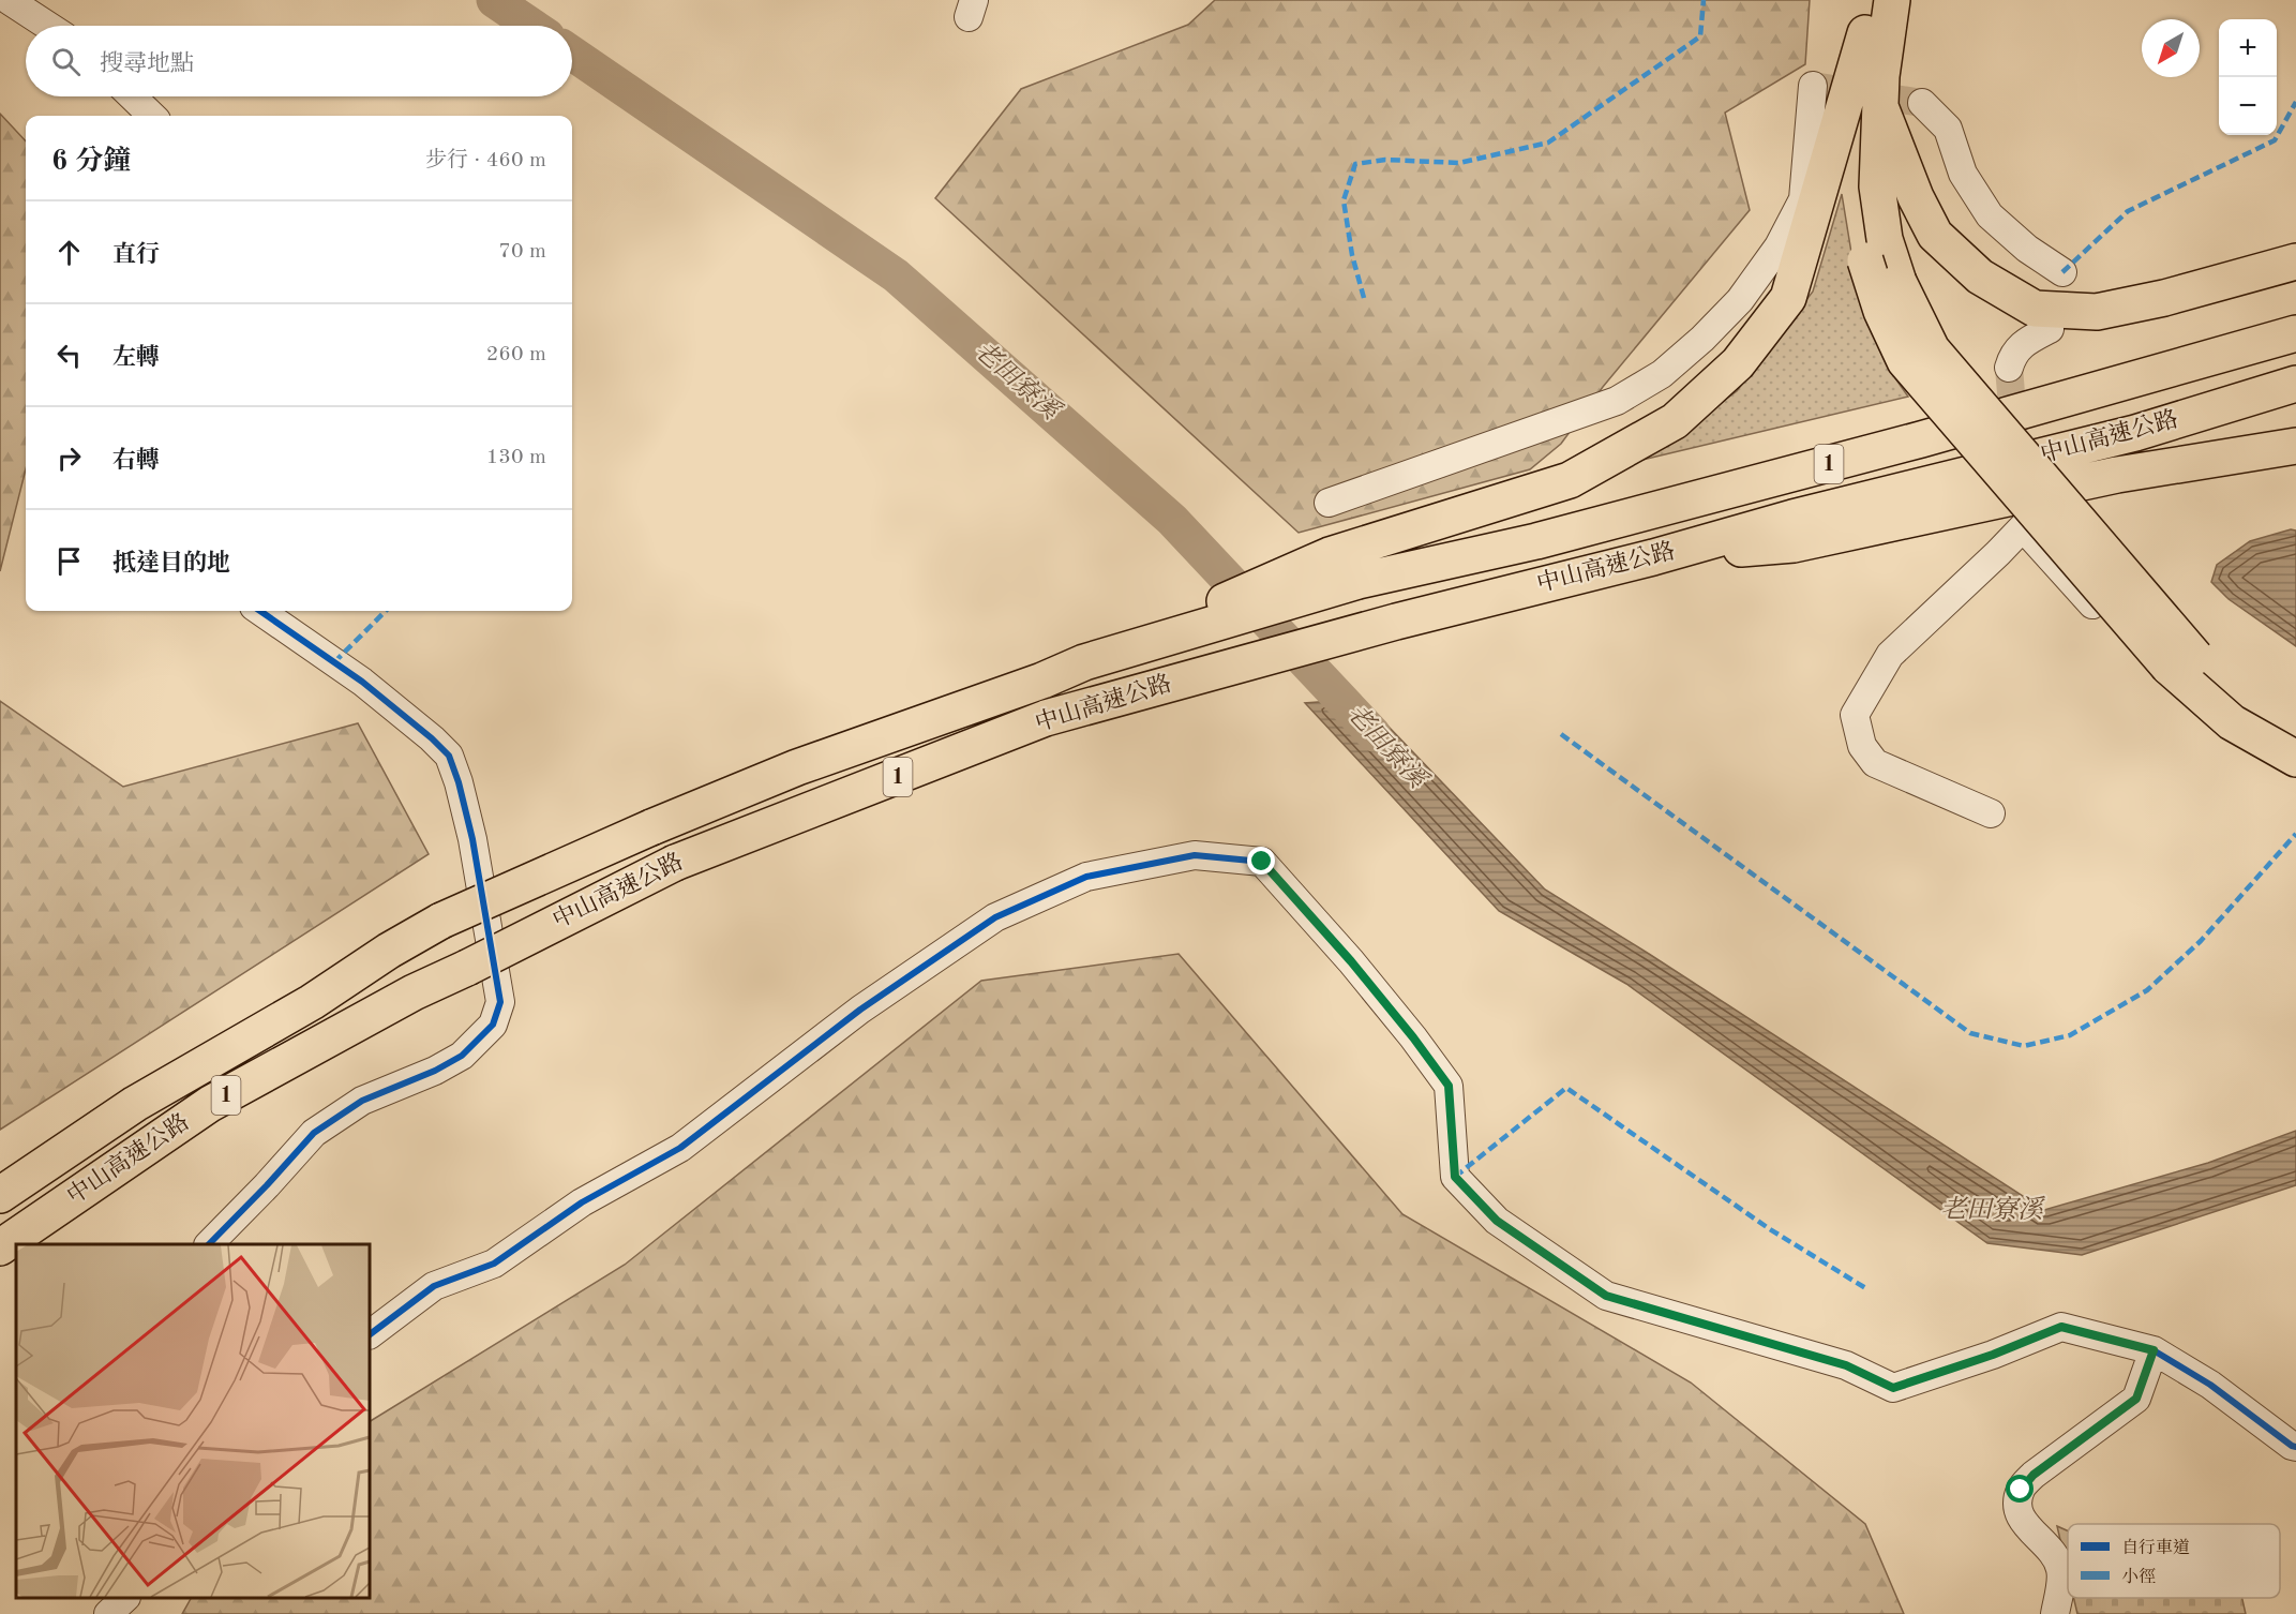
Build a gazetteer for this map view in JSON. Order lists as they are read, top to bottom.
{
  "streets": {
    "highway": ["中山高速公路", "1"]
  },
  "water": ["老田寮溪"],
  "legend": ["自行車道", "小徑"],
  "north": "bottom left",
  "page": {
    "map_buttons": ["+", "−"],
    "search": "搜尋地點",
    "heading": ["6 分鐘", "步行 · 460 m"],
    "list": [
      ["直行", "70 m"],
      ["左轉", "260 m"],
      ["右轉", "130 m"],
      "抵達目的地"
    ]
  }
}
